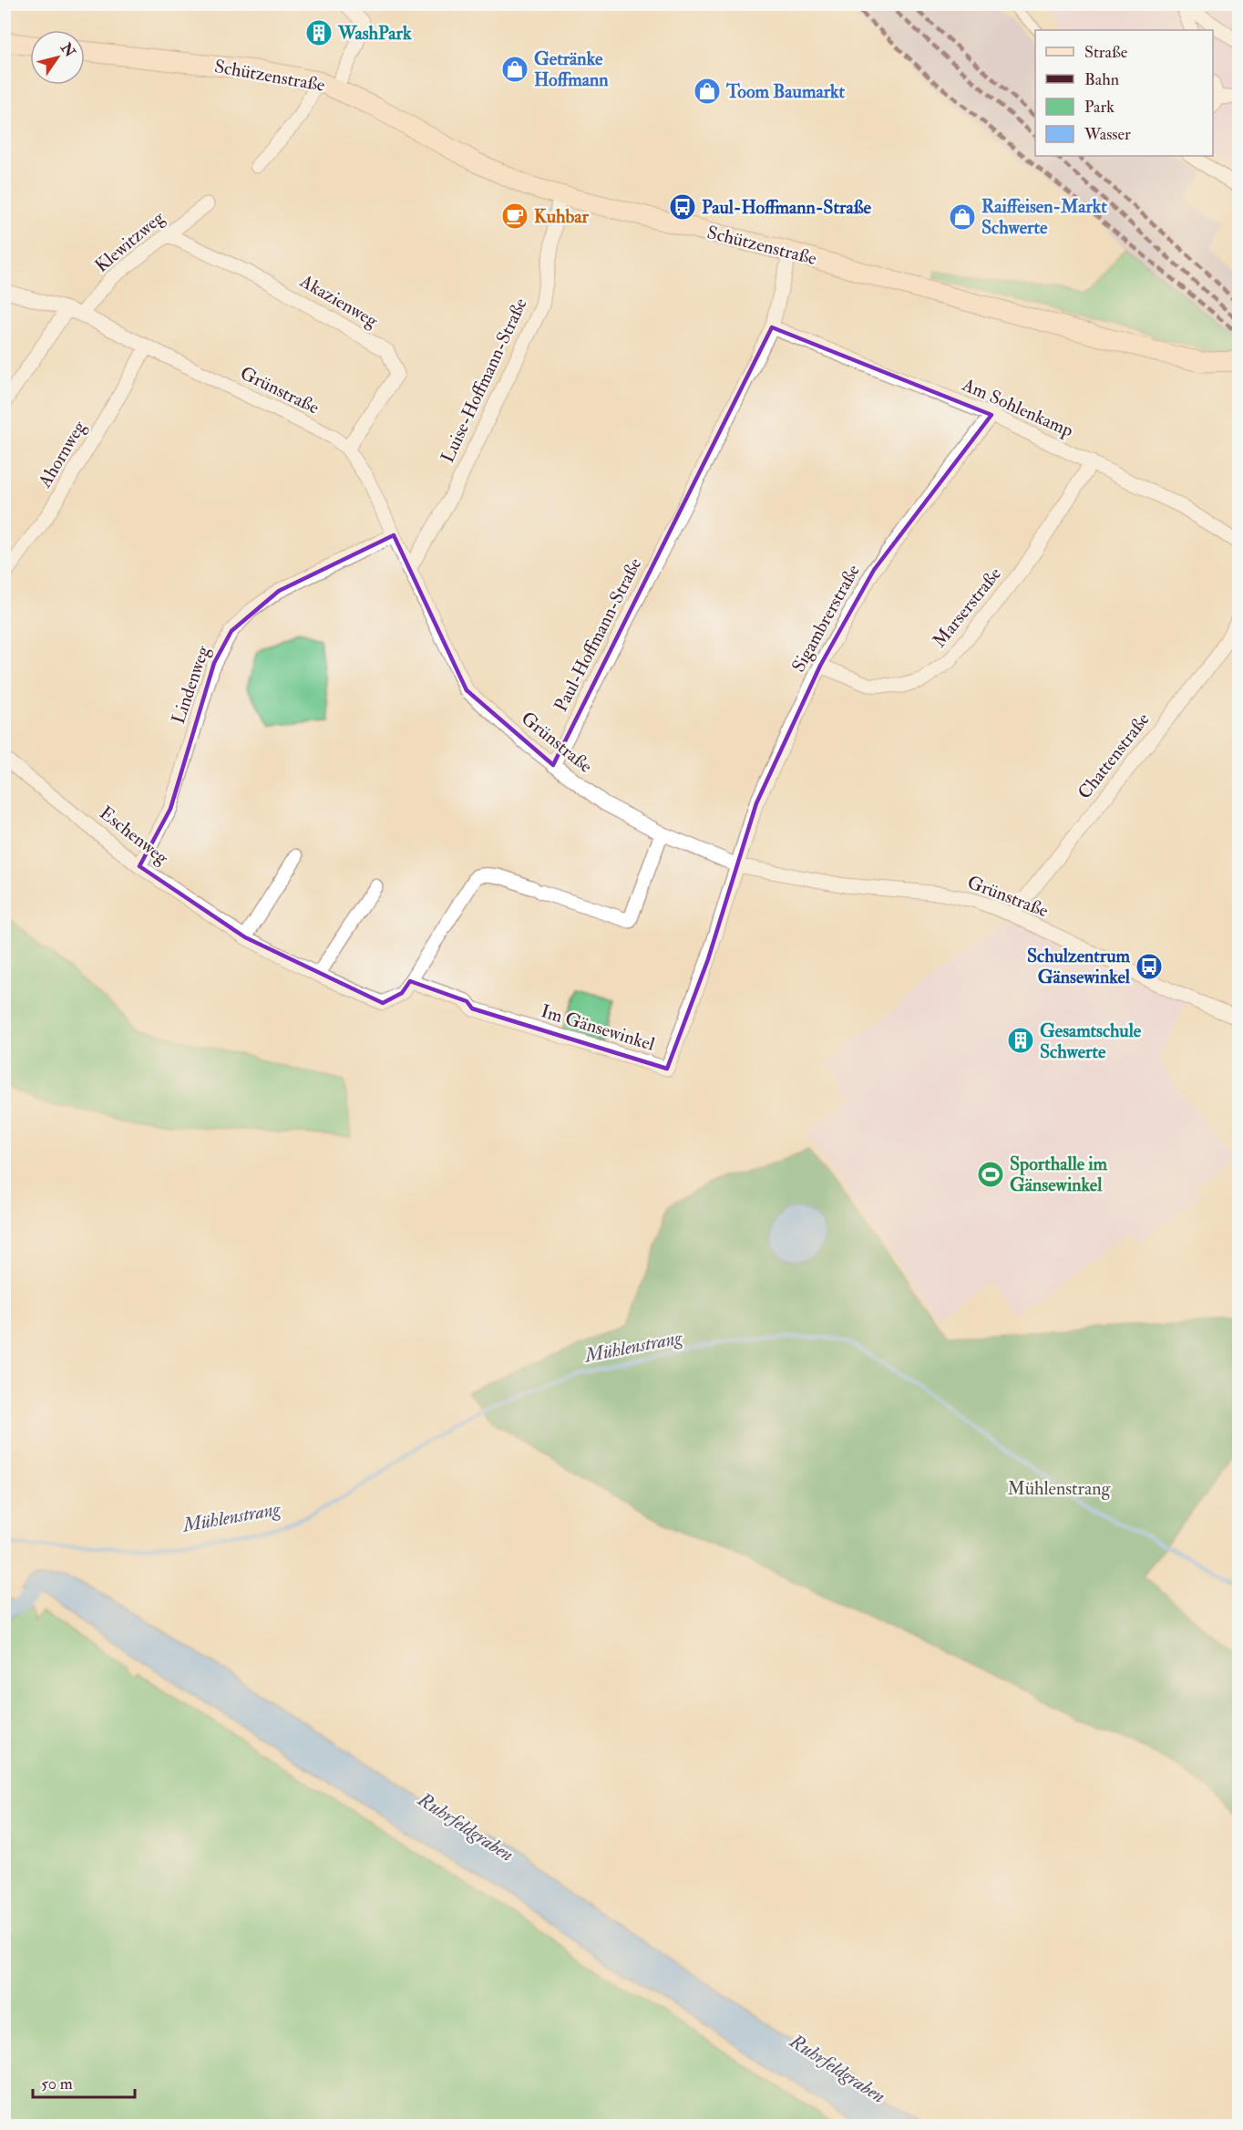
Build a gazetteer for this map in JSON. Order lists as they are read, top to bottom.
{
  "streets": {
    "main road": ["Schützenstraße"],
    "street": [
      "Klewitzweg",
      "Akazienweg",
      "Luise-Hoffmann-Straße",
      "Grünstraße",
      "Am Sohlenkamp",
      "Ahornweg",
      "Marserstraße",
      "Sigambrerstraße",
      "Paul-Hoffmann-Straße",
      "Lindenweg",
      "Chattenstraße",
      "Eschenweg",
      "Im Gänsewinkel"
    ]
  },
  "crossings": [
    ["Schützenstraße", "Luise-Hoffmann-Straße"],
    ["Schützenstraße", "Paul-Hoffmann-Straße"],
    ["Klewitzweg", "Akazienweg"],
    ["Klewitzweg", "Grünstraße"],
    ["Akazienweg", "Grünstraße"],
    ["Luise-Hoffmann-Straße", "Grünstraße"],
    ["Grünstraße", "Ahornweg"],
    ["Grünstraße", "Sigambrerstraße"],
    ["Grünstraße", "Paul-Hoffmann-Straße"],
    ["Grünstraße", "Lindenweg"],
    ["Grünstraße", "Chattenstraße"],
    ["Grünstraße", "Eschenweg"],
    ["Grünstraße", "Im Gänsewinkel"],
    ["Am Sohlenkamp", "Marserstraße"],
    ["Am Sohlenkamp", "Sigambrerstraße"],
    ["Am Sohlenkamp", "Paul-Hoffmann-Straße"],
    ["Marserstraße", "Sigambrerstraße"],
    ["Sigambrerstraße", "Im Gänsewinkel"],
    ["Lindenweg", "Eschenweg"],
    ["Eschenweg", "Im Gänsewinkel"]
  ],
  "water": ["Mühlenstrang", "Ruhrfeldgraben"],
  "parks": ["Mühlenstrang"],
  "places": {
    "building": ["WashPark", "Gesamtschule Schwerte"],
    "shop": ["Getränke Hoffmann", "Toom Baumarkt", "Raiffeisen-Markt Schwerte"],
    "bus stop": ["Paul-Hoffmann-Straße", "Schulzentrum Gänsewinkel"],
    "cafe": ["Kuhbar"],
    "sports": ["Sporthalle im Gänsewinkel"]
  },
  "legend": [
    "Straße",
    "Bahn",
    "Park",
    "Wasser"
  ],
  "scale_bar": "50 m",
  "north": "top right"
}
